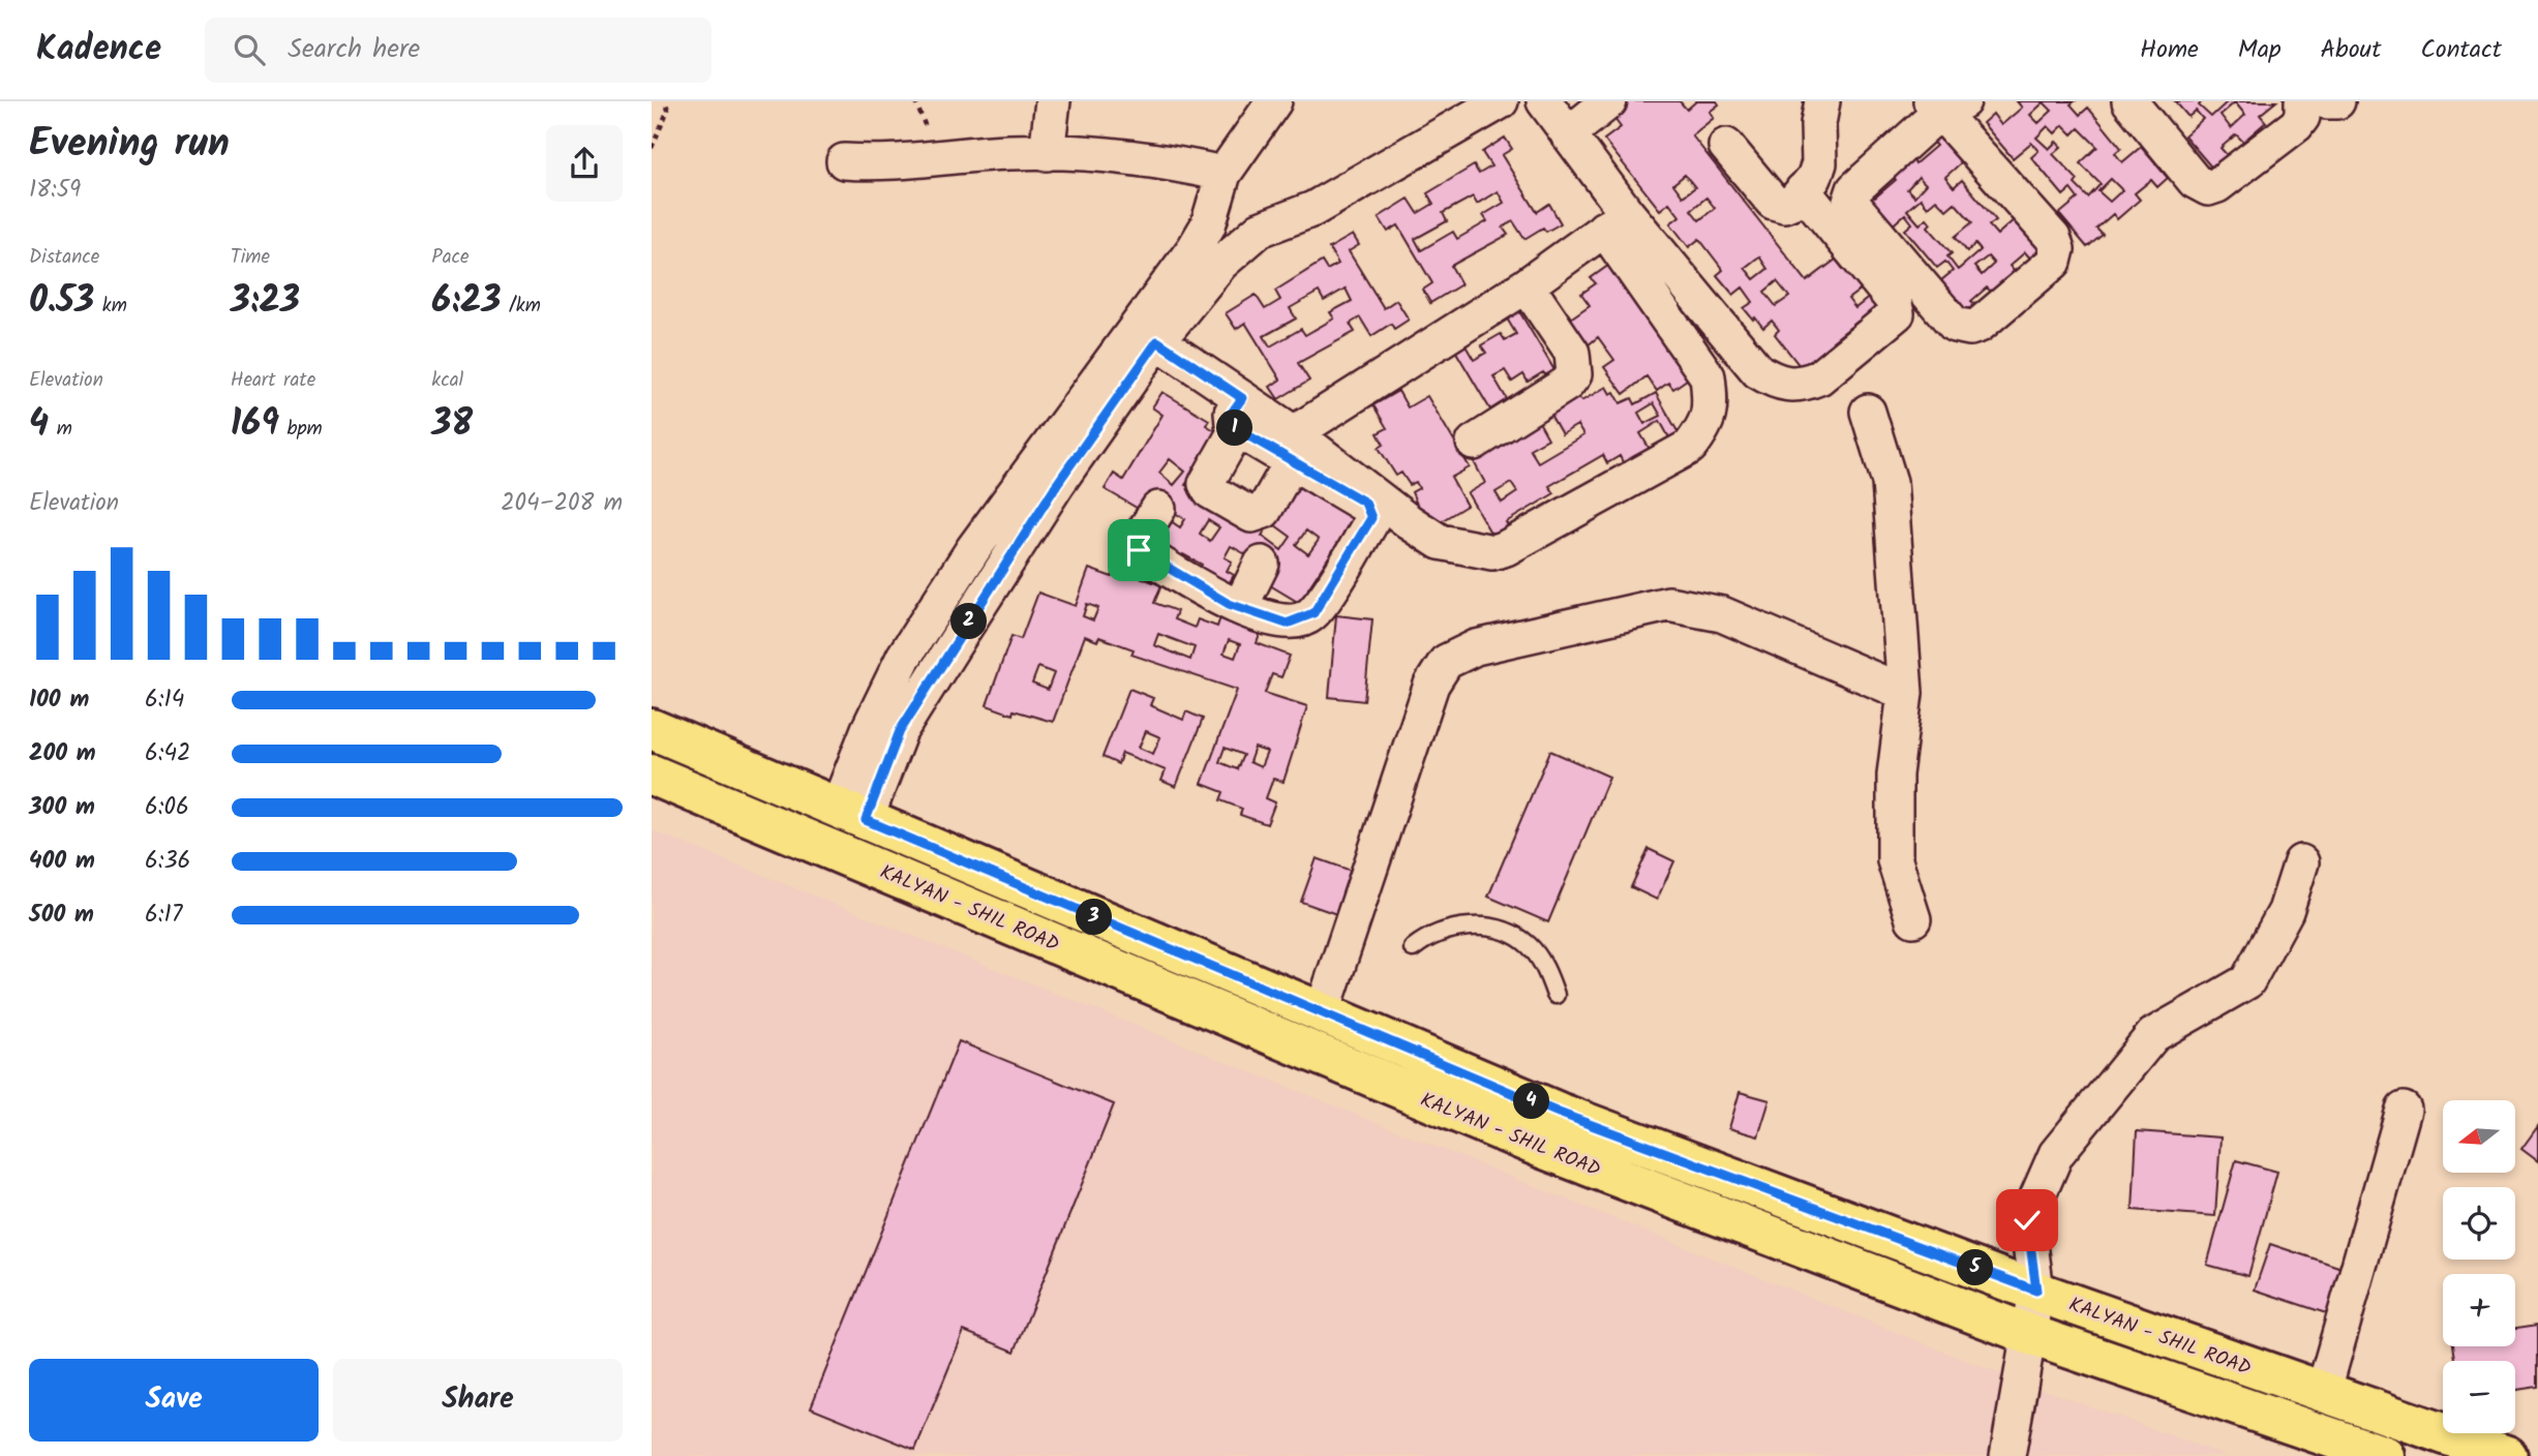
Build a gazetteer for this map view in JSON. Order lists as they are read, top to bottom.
{
  "streets": {
    "main road": ["KALYAN - SHIL ROAD"]
  },
  "north": "left",
  "page": {
    "header": "Kadence",
    "search": "Search here",
    "nav": [
      "Home",
      "Map",
      "About",
      "Contact"
    ],
    "heading": ["Evening run", "18:59"],
    "stats": [
      ["Distance", "0.53 km"],
      ["Time", "3:23"],
      ["Pace", "6:23 /km"],
      ["Elevation", "4 m"],
      ["Heart rate", "169 bpm"],
      ["kcal", "38"]
    ],
    "pins": [
      "1",
      "2",
      "3",
      "4",
      "5"
    ],
    "chart": ["Elevation", "204–208 m"],
    "list": [
      {
        "name": "100 m",
        "note": "6:14"
      },
      {
        "name": "200 m",
        "note": "6:42"
      },
      {
        "name": "300 m",
        "note": "6:06"
      },
      {
        "name": "400 m",
        "note": "6:36"
      },
      {
        "name": "500 m",
        "note": "6:17"
      }
    ],
    "map_buttons": ["+", "−"],
    "buttons": ["Save", "Share"]
  }
}
